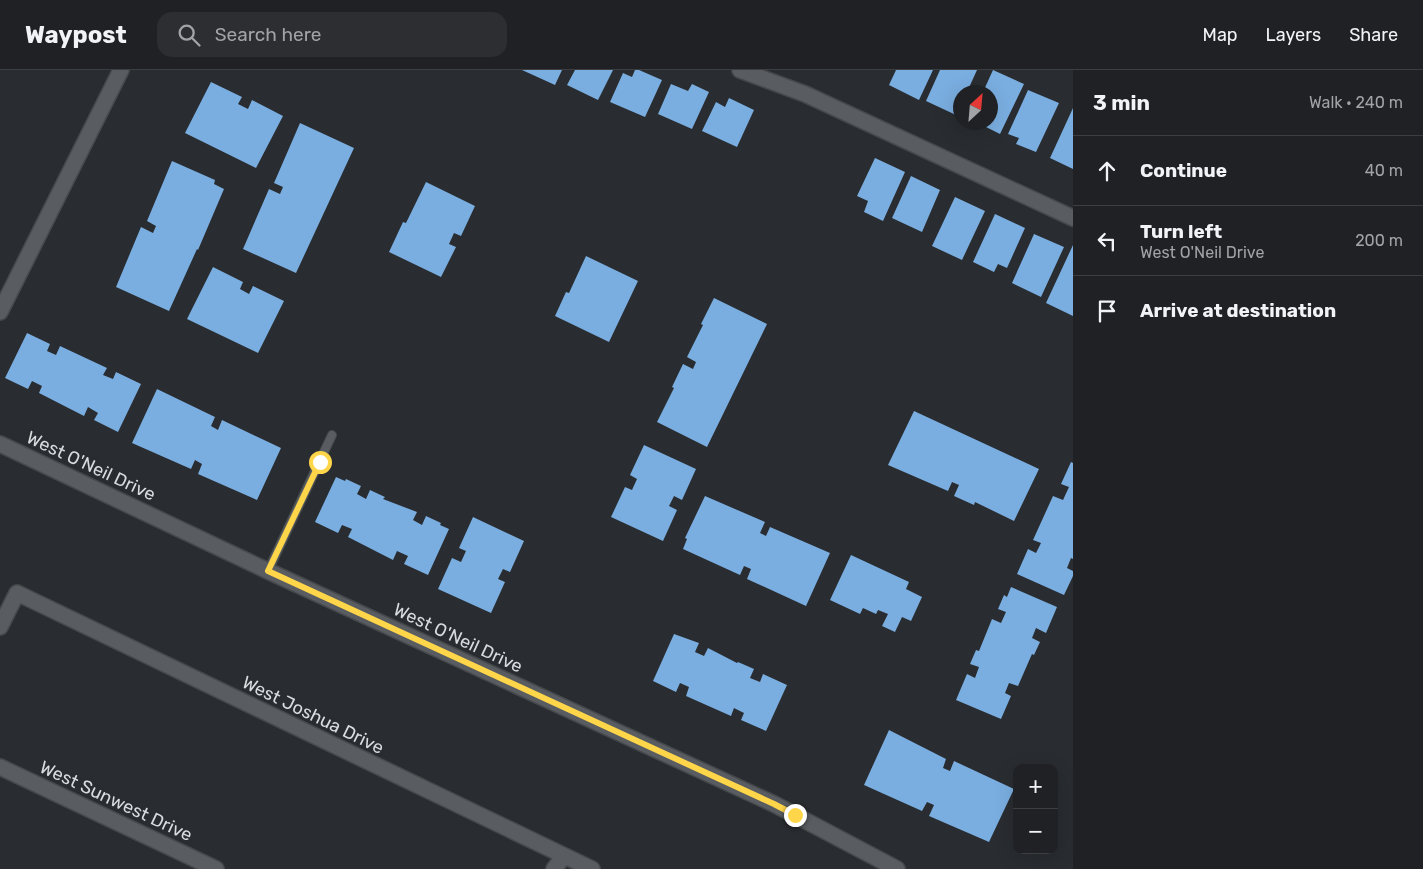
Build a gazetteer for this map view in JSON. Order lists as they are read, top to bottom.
{
  "streets": {
    "street": ["West O'Neil Drive", "West Joshua Drive", "West Sunwest Drive"]
  },
  "north": "top right",
  "page": {
    "header": "Waypost",
    "search": "Search here",
    "nav": ["Map", "Layers", "Share"],
    "heading": ["3 min", "Walk · 240 m"],
    "list": [
      ["Continue", "40 m"],
      ["Turn left", "West O'Neil Drive", "200 m"],
      "Arrive at destination"
    ],
    "map_buttons": ["+", "−"]
  }
}
